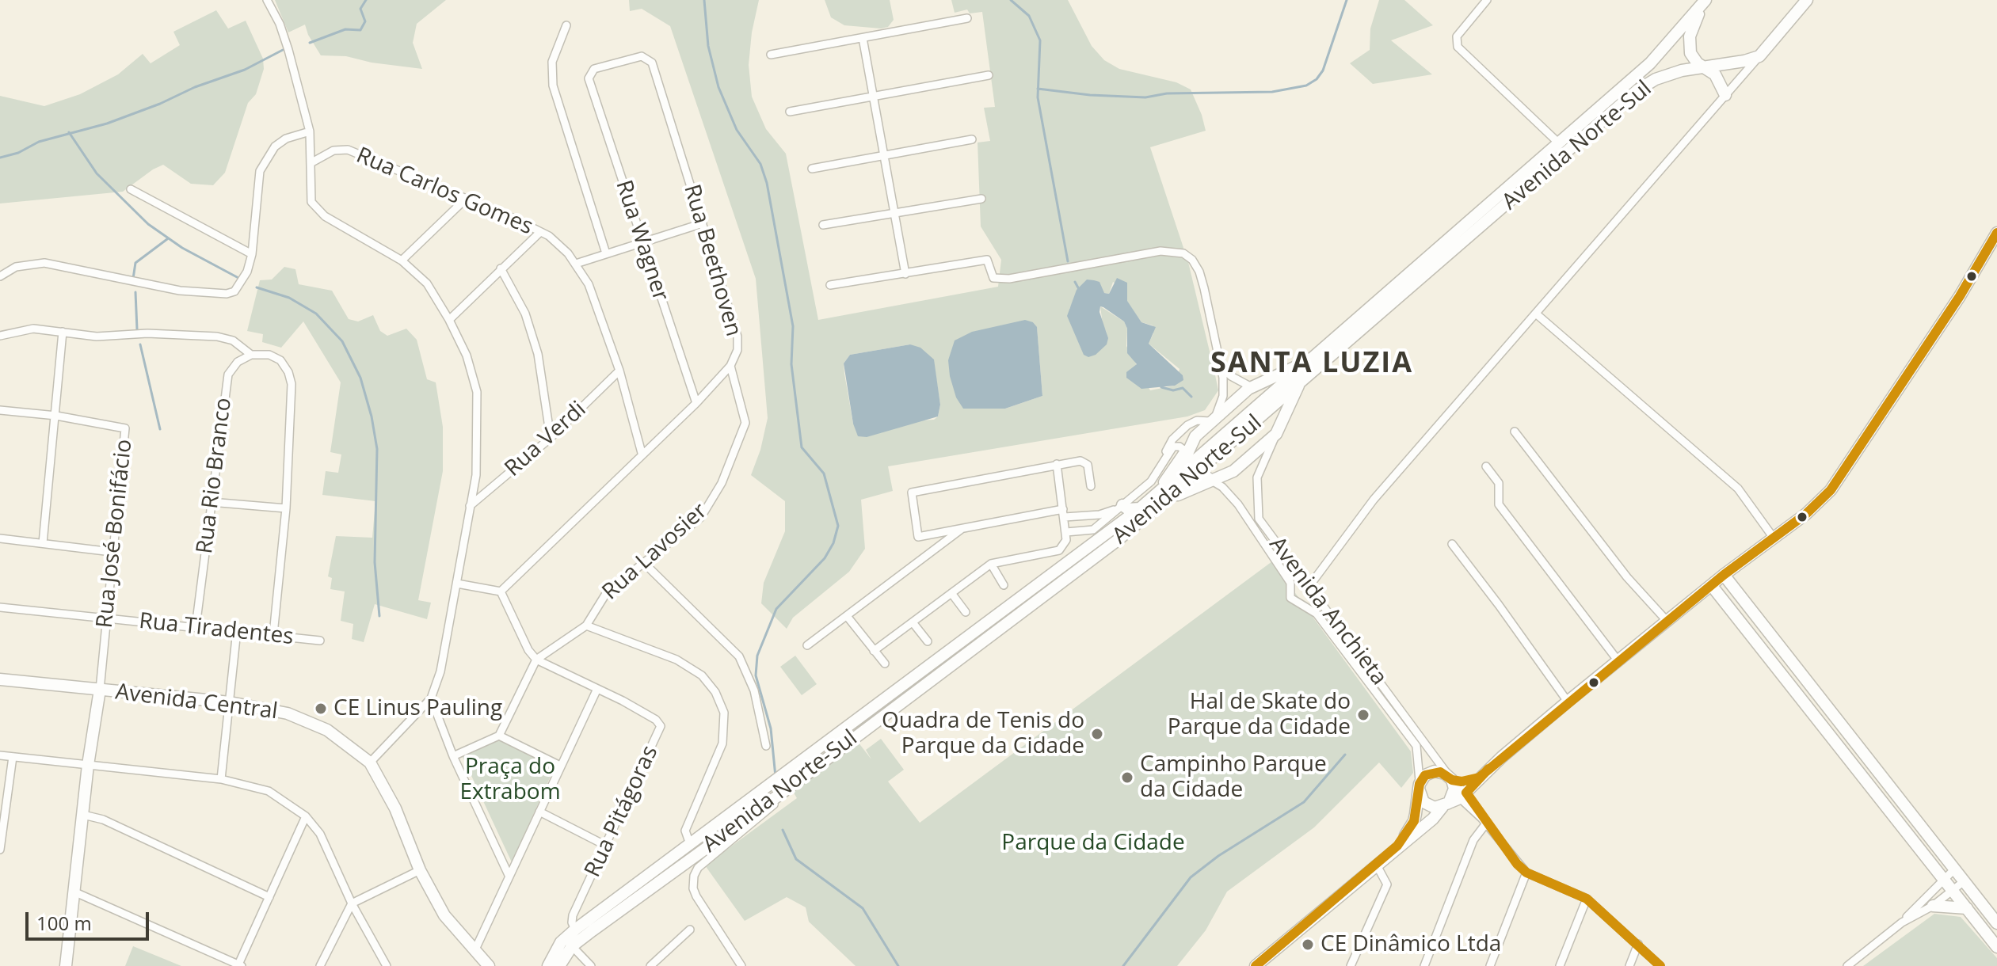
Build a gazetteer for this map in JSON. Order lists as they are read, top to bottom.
{
  "streets": {
    "main road": ["Avenida Norte-Sul", "Avenida Central"],
    "street": [
      "Rua Carlos Gomes",
      "Rua Wagner",
      "Rua Beethoven",
      "Rua Verdi",
      "Rua Rio Branco",
      "Rua José Bonifácio",
      "Rua Lavosier",
      "Avenida Anchieta",
      "Rua Tiradentes",
      "Rua Pitágoras"
    ]
  },
  "crossings": [
    ["Avenida Norte-Sul", "Rua Pitágoras"],
    ["Rua Carlos Gomes", "Rua Beethoven"],
    ["Rua Carlos Gomes", "Rua Verdi"],
    ["Rua Wagner", "Rua Beethoven"],
    ["Rua Beethoven", "Rua Lavosier"],
    ["Rua Rio Branco", "Rua Tiradentes"],
    ["Rua José Bonifácio", "Rua Tiradentes"],
    ["Rua José Bonifácio", "Avenida Central"],
    ["Rua Lavosier", "Rua Pitágoras"]
  ],
  "districts": ["SANTA LUZIA"],
  "parks": ["Praça do Extrabom", "Parque da Cidade"],
  "places": [
    "CE Linus Pauling",
    "Hal de Skate do Parque da Cidade",
    "Quadra de Tenis do Parque da Cidade",
    "Campinho Parque da Cidade",
    "CE Dinâmico Ltda"
  ],
  "scale_bar": "100 m"
}
